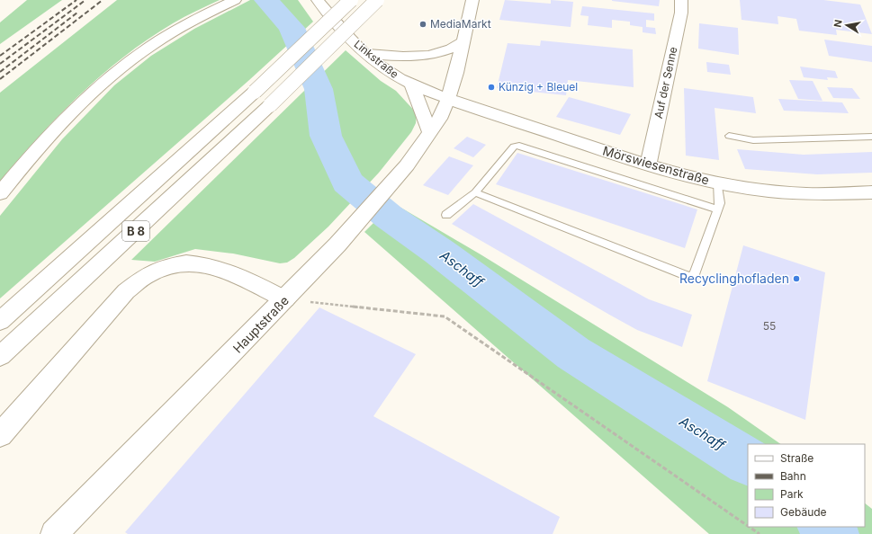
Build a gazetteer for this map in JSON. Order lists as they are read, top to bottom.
{
  "streets": {
    "main road": [
      "Linkstraße",
      "Auf der Senne",
      "Mörswiesenstraße",
      "B 8",
      "Hauptstraße"
    ]
  },
  "crossings": [
    ["Linkstraße", "Mörswiesenstraße"],
    ["Linkstraße", "Hauptstraße"],
    ["Auf der Senne", "Mörswiesenstraße"],
    ["Mörswiesenstraße", "Hauptstraße"]
  ],
  "water": ["Aschaff"],
  "places": ["MediaMarkt", "Künzig + Bleuel", "Recyclinghofladen"],
  "house_numbers": ["55"],
  "legend": [
    "Straße",
    "Bahn",
    "Park",
    "Gebäude"
  ],
  "north": "left"
}
